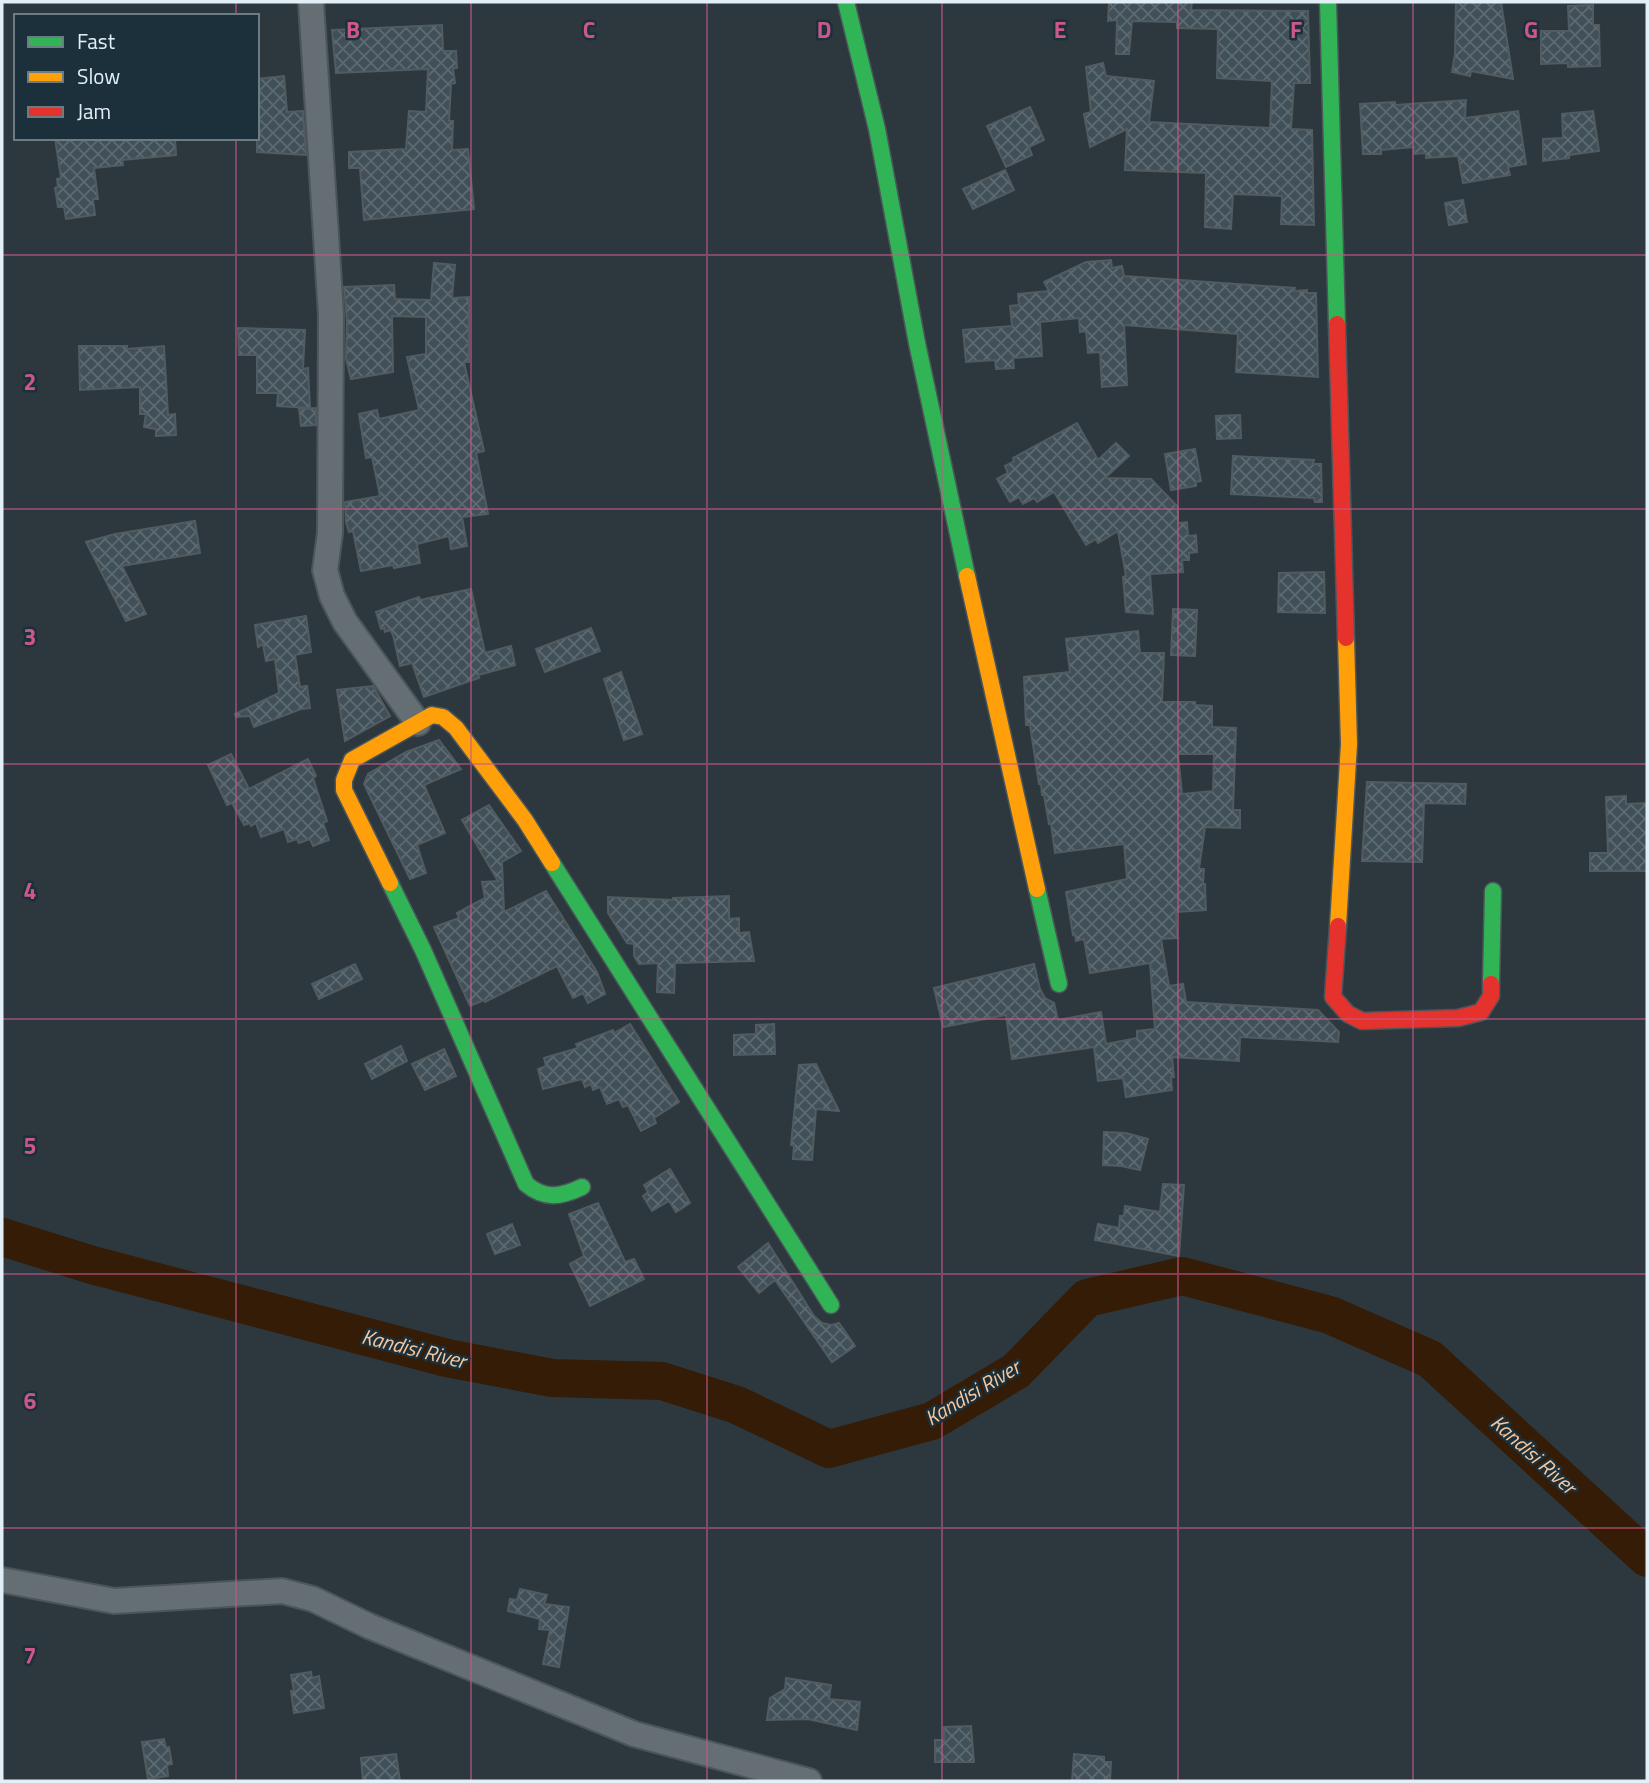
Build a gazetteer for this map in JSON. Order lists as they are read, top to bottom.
{
  "water": ["Kandisi River"],
  "legend": ["Fast", "Slow", "Jam"],
  "grid": {
    "columns": [
      "B",
      "C",
      "D",
      "E",
      "F",
      "G"
    ],
    "rows": [
      "2",
      "3",
      "4",
      "5",
      "6",
      "7"
    ]
  }
}
